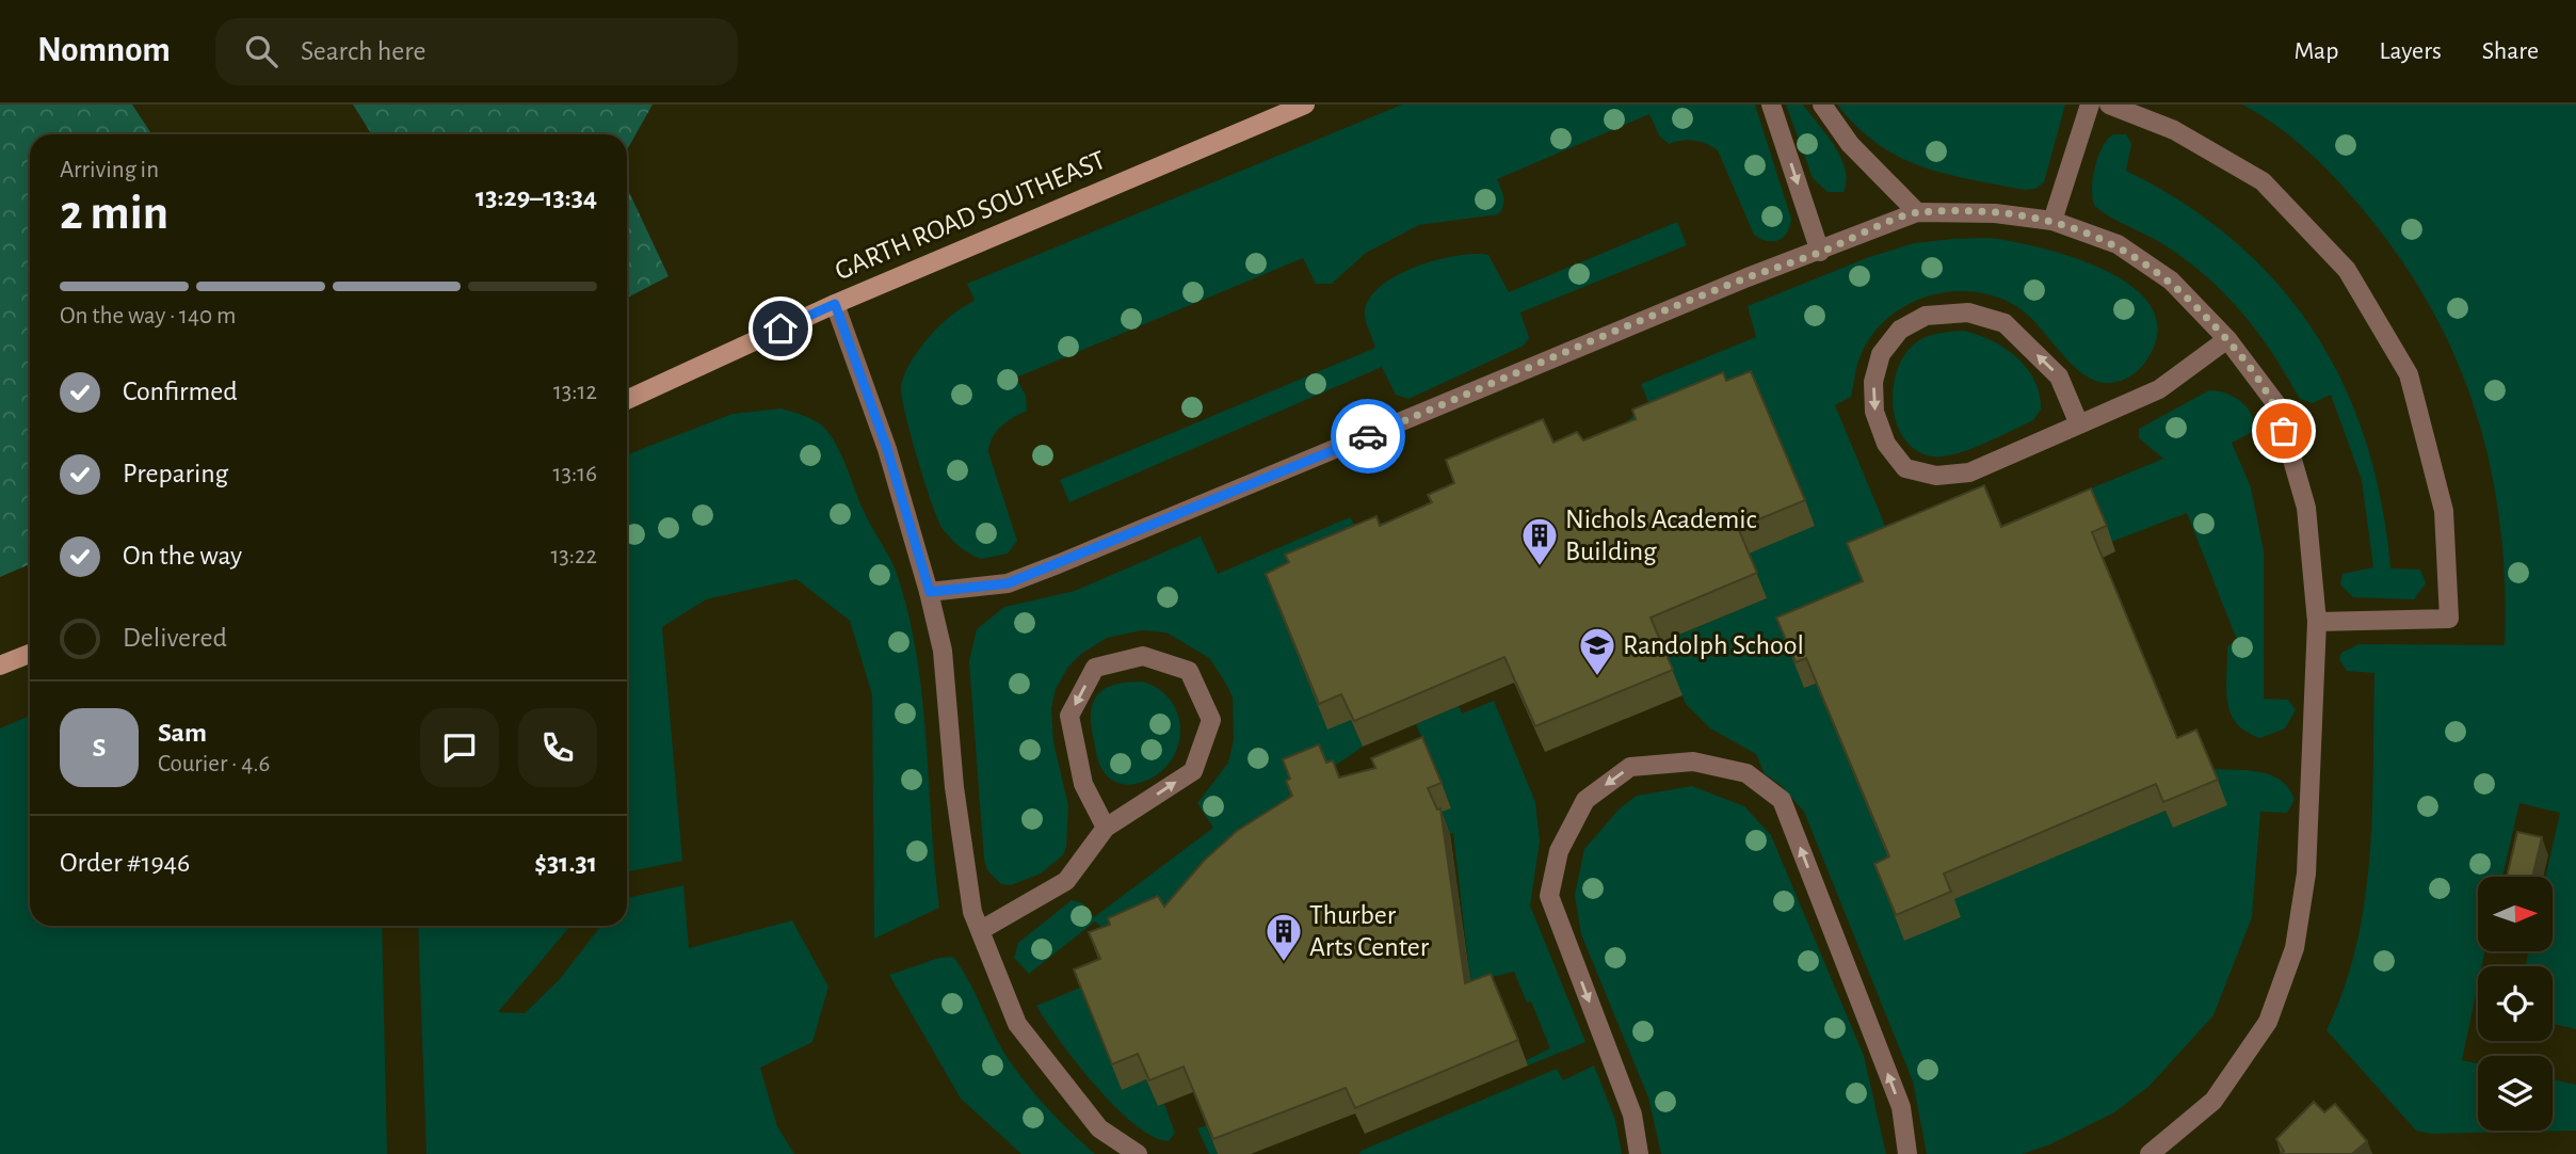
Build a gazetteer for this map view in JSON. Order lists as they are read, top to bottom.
{
  "streets": {
    "street": ["GARTH ROAD SOUTHEAST"]
  },
  "places": {
    "building": ["Nichols Academic Building", "Thurber Arts Center"],
    "school or university": ["Randolph School"]
  },
  "north": "right",
  "page": {
    "header": "Nomnom",
    "search": "Search here",
    "nav": ["Map", "Layers", "Share"],
    "heading": ["2 min", "Arriving in", "13:29–13:34"],
    "panel": [
      "Sam",
      "Courier · 4.6",
      "Order #1946",
      "$31.31"
    ],
    "bar": "On the way · 140 m",
    "list": [
      ["Confirmed", "13:12"],
      ["Preparing", "13:16"],
      ["On the way", "13:22"],
      "Delivered"
    ],
    "round": "S"
  }
}
